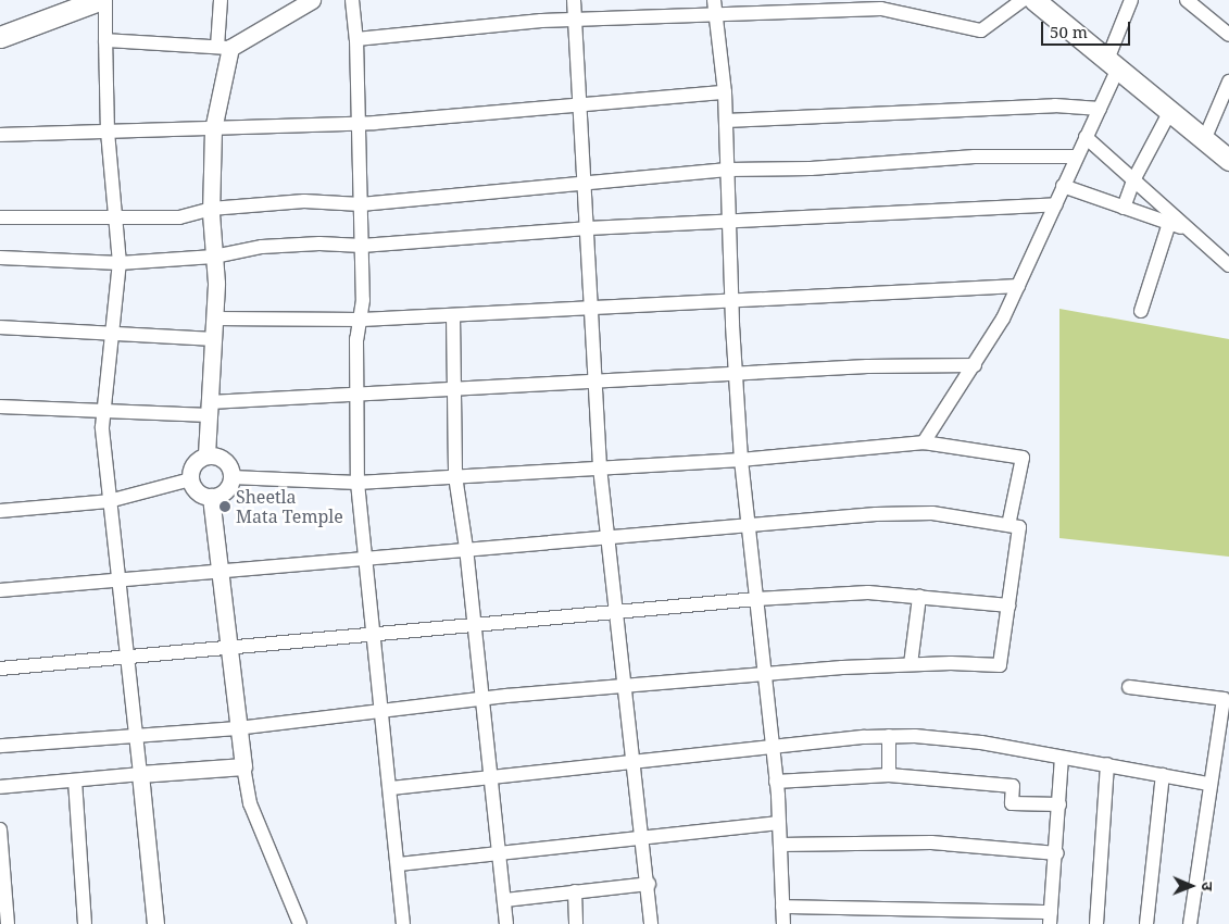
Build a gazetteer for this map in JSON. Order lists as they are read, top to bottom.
{
  "places": ["Sheetla Mata Temple"],
  "scale_bar": "50 m",
  "north": "right"
}
